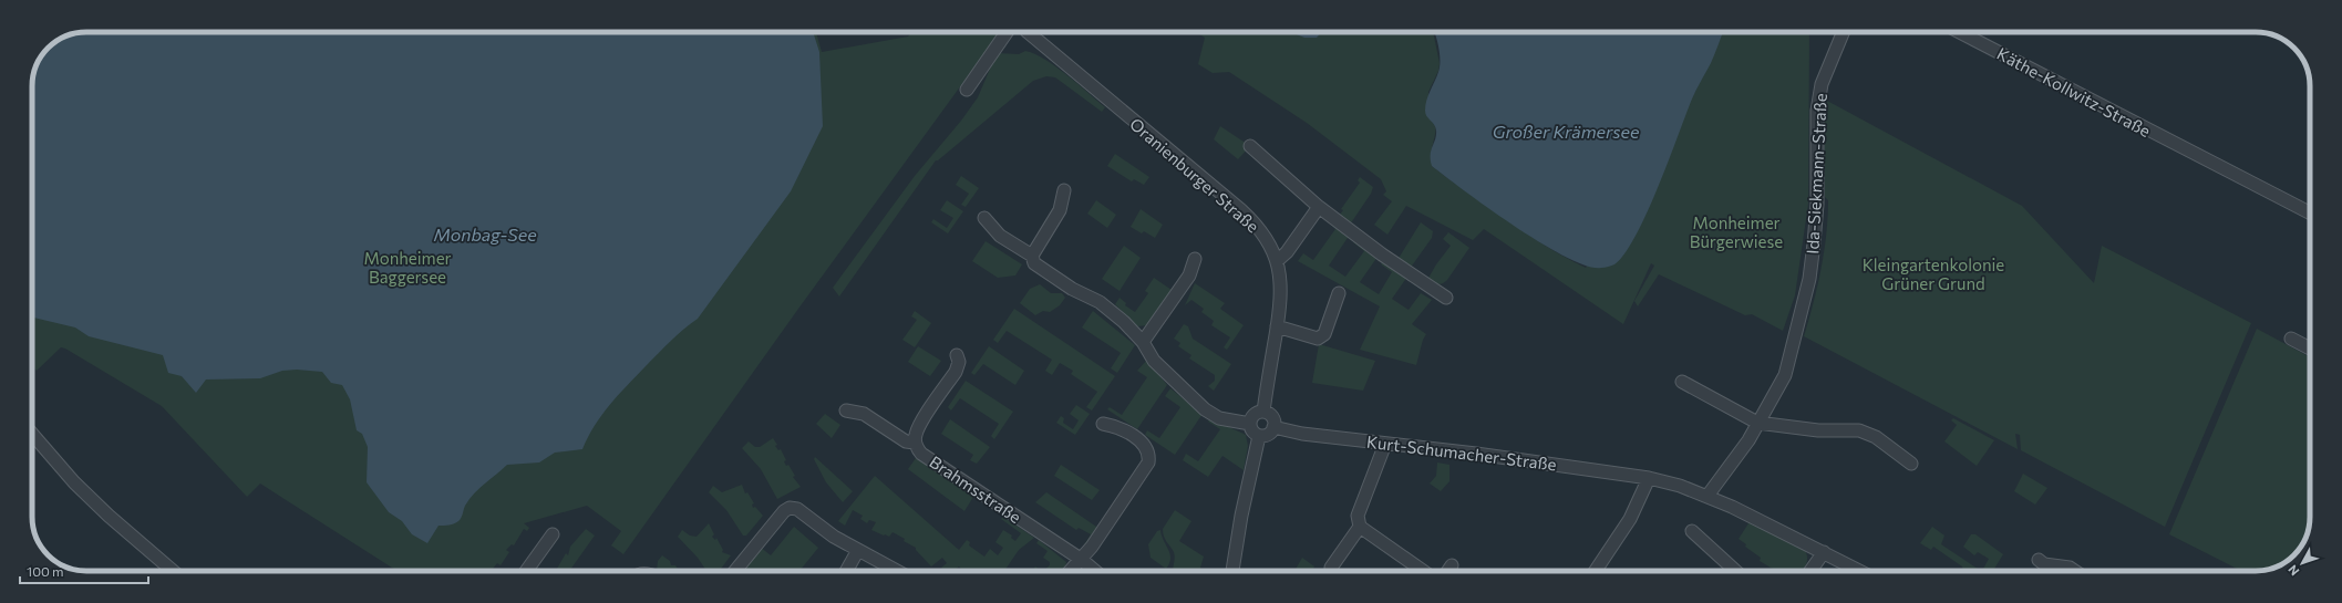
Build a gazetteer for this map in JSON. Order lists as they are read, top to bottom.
{
  "streets": {
    "street": [
      "Käthe-Kollwitz-Straße",
      "Ida-Siekmann-Straße",
      "Oranienburger Straße",
      "Kurt-Schumacher-Straße",
      "Brahmsstraße"
    ]
  },
  "crossings": [
    ["Ida-Siekmann-Straße", "Kurt-Schumacher-Straße"],
    ["Oranienburger Straße", "Kurt-Schumacher-Straße"]
  ],
  "water": ["Großer Krämersee", "Monbag-See"],
  "parks": ["Monheimer Bürgerwiese", "Monheimer Baggersee", "Kleingartenkolonie Grüner Grund"],
  "scale_bar": "100 m",
  "north": "bottom left"
}
